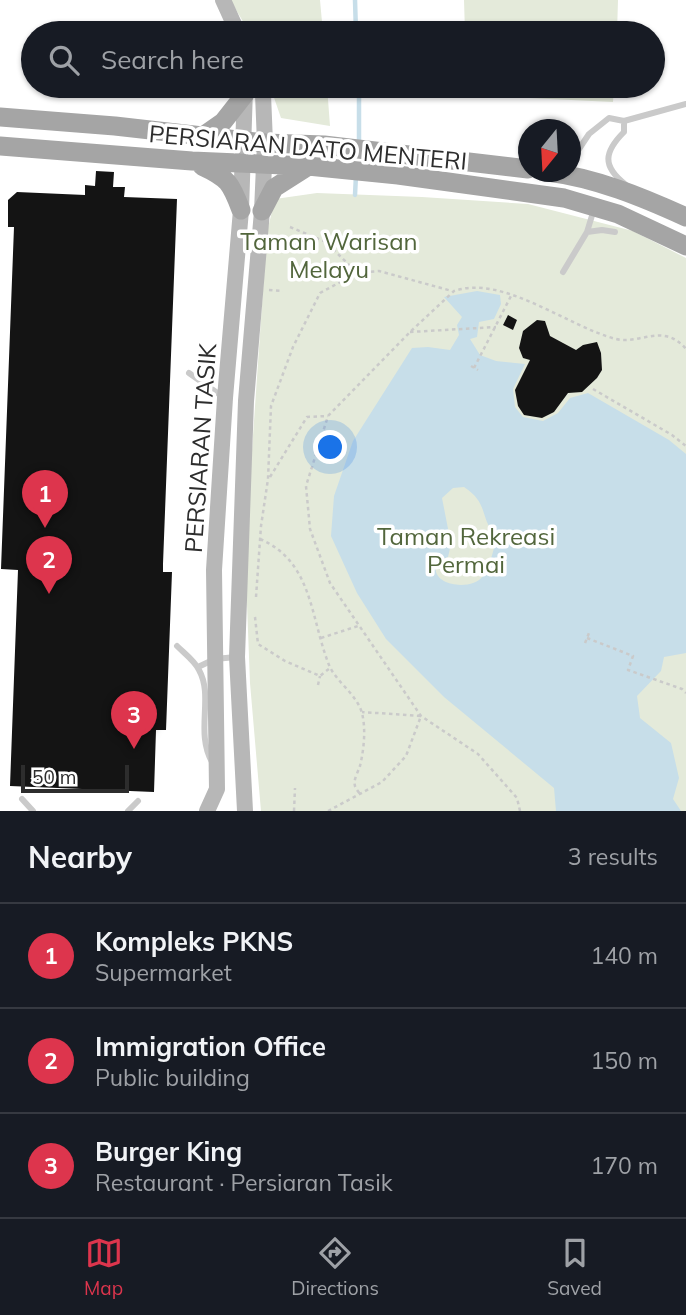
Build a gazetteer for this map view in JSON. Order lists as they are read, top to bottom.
{
  "streets": {
    "main road": ["PERSIARAN DATO MENTERI", "PERSIARAN TASIK"]
  },
  "crossings": [
    ["PERSIARAN DATO MENTERI", "PERSIARAN TASIK"]
  ],
  "parks": ["Taman Warisan Melayu", "Taman Rekreasi Permai"],
  "scale_bar": "50 m",
  "north": "bottom",
  "page": {
    "search": "Search here",
    "pins": ["1", "2", "3"],
    "scale": "50 m",
    "heading": ["Nearby", "3 results"],
    "list": [
      {
        "mark": "1",
        "name": "Kompleks PKNS",
        "note": "Supermarket",
        "value": "140 m"
      },
      {
        "mark": "2",
        "name": "Immigration Office",
        "note": "Public building",
        "value": "150 m"
      },
      {
        "mark": "3",
        "name": "Burger King",
        "note": "Restaurant · Persiaran Tasik",
        "value": "170 m"
      }
    ],
    "nav": ["Map", "Directions", "Saved"]
  }
}
